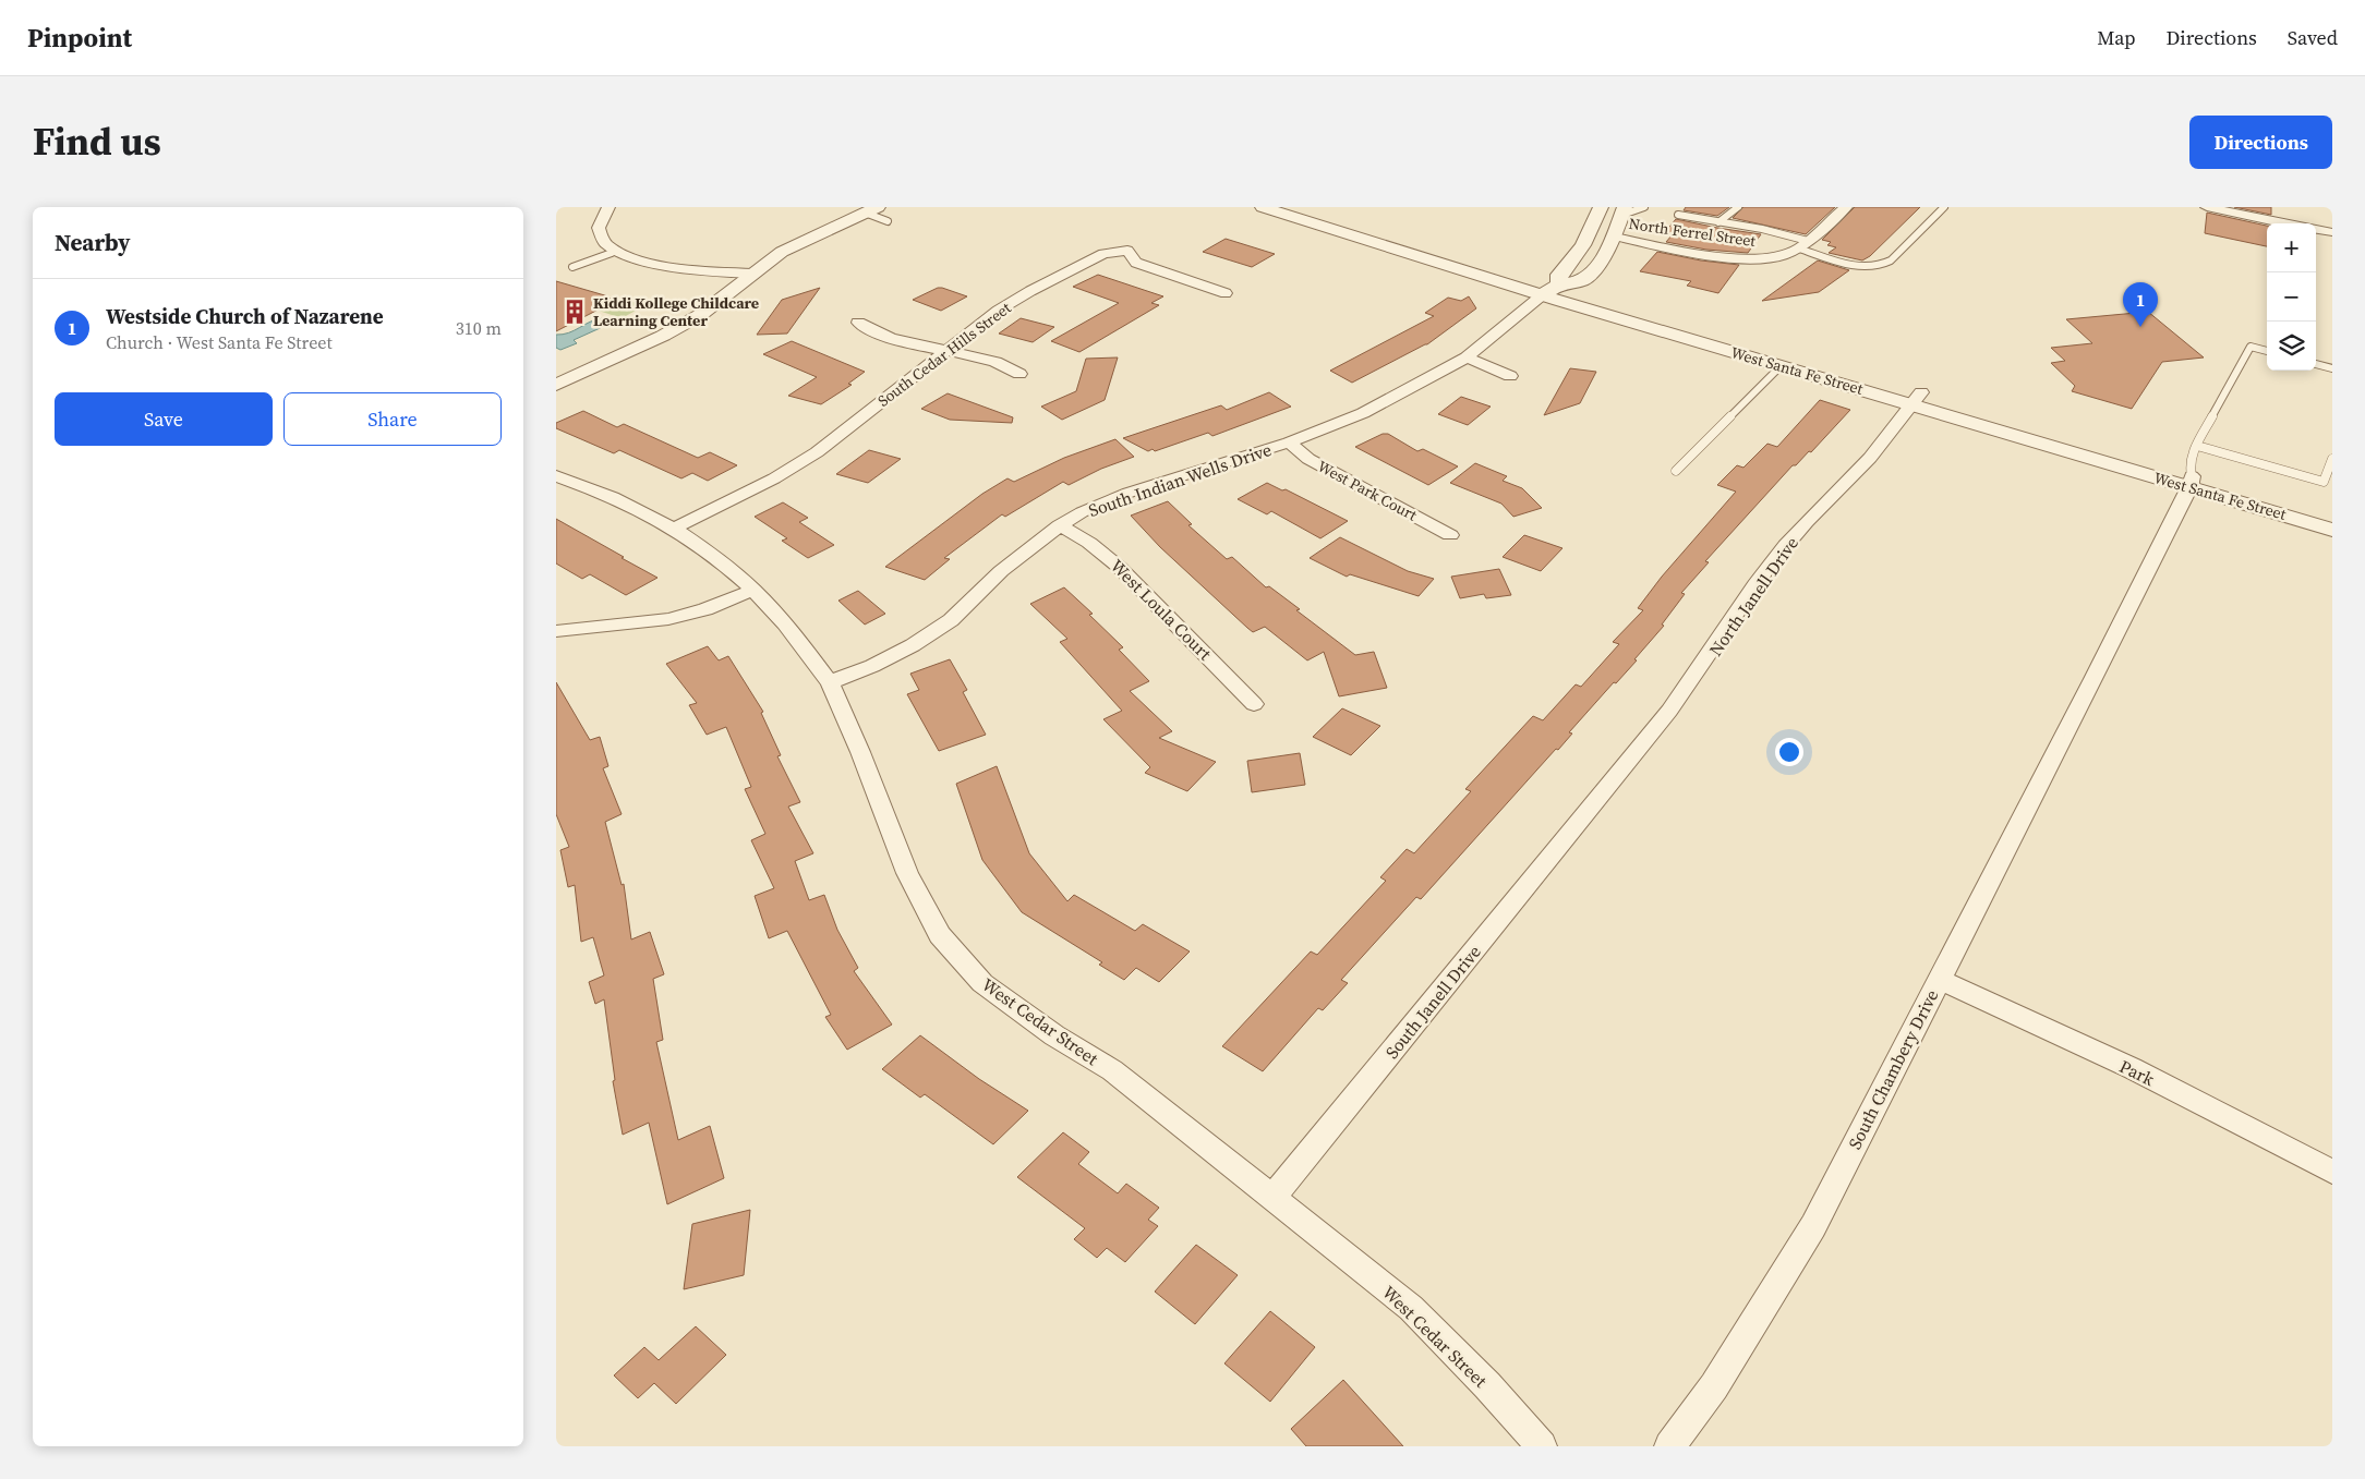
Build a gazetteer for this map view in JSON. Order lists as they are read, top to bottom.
{
  "streets": {
    "street": [
      "North Ferrel Street",
      "South Cedar Hills Street",
      "West Santa Fe Street",
      "South Indian Wells Drive",
      "West Park Court",
      "North Janell Drive",
      "West Loula Court",
      "South Janell Drive",
      "West Cedar Street",
      "South Chambery Drive",
      "Park"
    ]
  },
  "crossings": [
    ["South Cedar Hills Street", "West Cedar Street"],
    ["West Santa Fe Street", "South Indian Wells Drive"],
    ["West Santa Fe Street", "North Janell Drive"],
    ["West Santa Fe Street", "South Chambery Drive"],
    ["South Indian Wells Drive", "West Park Court"],
    ["South Indian Wells Drive", "West Loula Court"],
    ["South Indian Wells Drive", "West Cedar Street"],
    ["North Janell Drive", "South Janell Drive"],
    ["South Janell Drive", "West Cedar Street"],
    ["South Chambery Drive", "Park"]
  ],
  "places": {
    "building": ["Kiddi Kollege Childcare Learning Center"]
  },
  "page": {
    "header": "Pinpoint",
    "nav": ["Map", "Directions", "Saved"],
    "title": "Find us",
    "buttons": [
      "Directions",
      ["Save", "Share"]
    ],
    "heading": "Nearby",
    "map_buttons": ["+", "−"],
    "list": [
      {
        "mark": "1",
        "name": "Westside Church of Nazarene",
        "note": "Church · West Santa Fe Street",
        "value": "310 m"
      }
    ],
    "pins": "1"
  }
}
